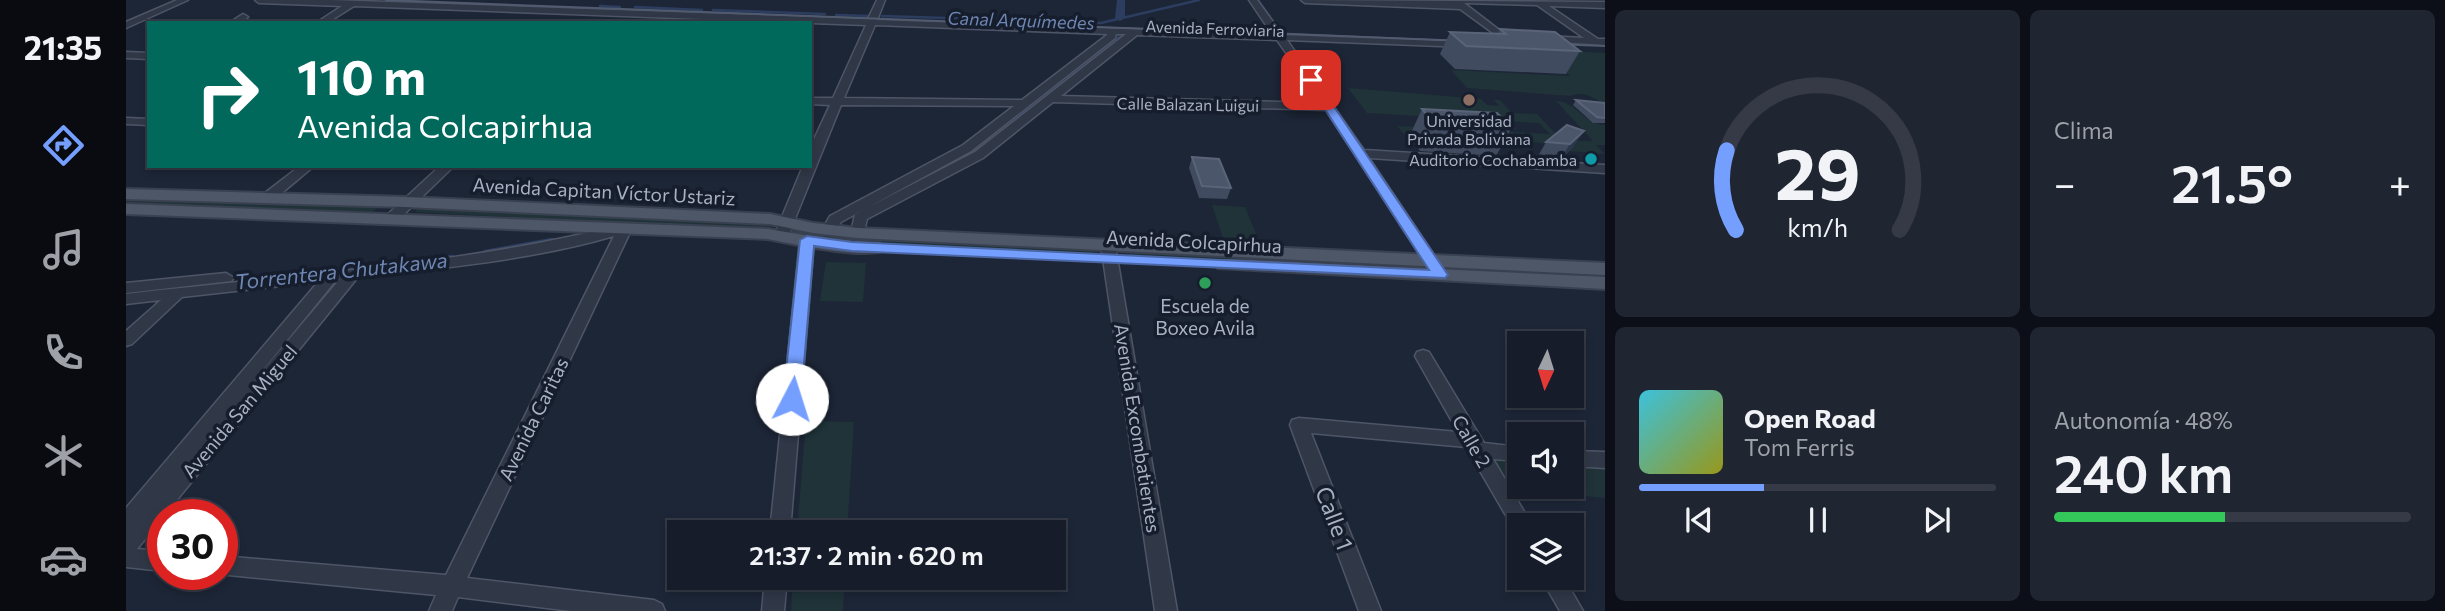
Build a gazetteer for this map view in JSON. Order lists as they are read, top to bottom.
{
  "streets": {
    "main road": ["Avenida Capitan Víctor Ustariz", "Avenida Colcapirhua"],
    "street": [
      "Avenida Ferroviaria",
      "Calle Balazan Luigui",
      "Avenida San Miguel",
      "Avenida Caritas",
      "Avenida Excombatientes",
      "Calle 2",
      "Calle 1"
    ]
  },
  "crossings": [
    ["Avenida Capitan Víctor Ustariz", "Avenida Colcapirhua"],
    ["Avenida Capitan Víctor Ustariz", "Avenida Caritas"],
    ["Avenida Colcapirhua", "Avenida Excombatientes"],
    ["Calle 2", "Calle 1"]
  ],
  "water": ["Canal Arquímedes", "Torrentera Chutakawa"],
  "places": ["Universidad Privada Boliviana", "Auditorio Cochabamba", "Escuela de Boxeo Avila"],
  "north": "bottom",
  "page": {
    "tabs": "21:35",
    "tile": [
      "Clima",
      ["Autonomía · 48%", "240 km"]
    ],
    "turn": ["110 m", "Avenida Colcapirhua"],
    "heat": ["−", "21.5°", "+"],
    "song": ["Open Road", "Tom Ferris"],
    "limit": "30",
    "trip": "21:37 · 2 min · 620 m",
    "gauge": ["29", "km/h"]
  }
}
